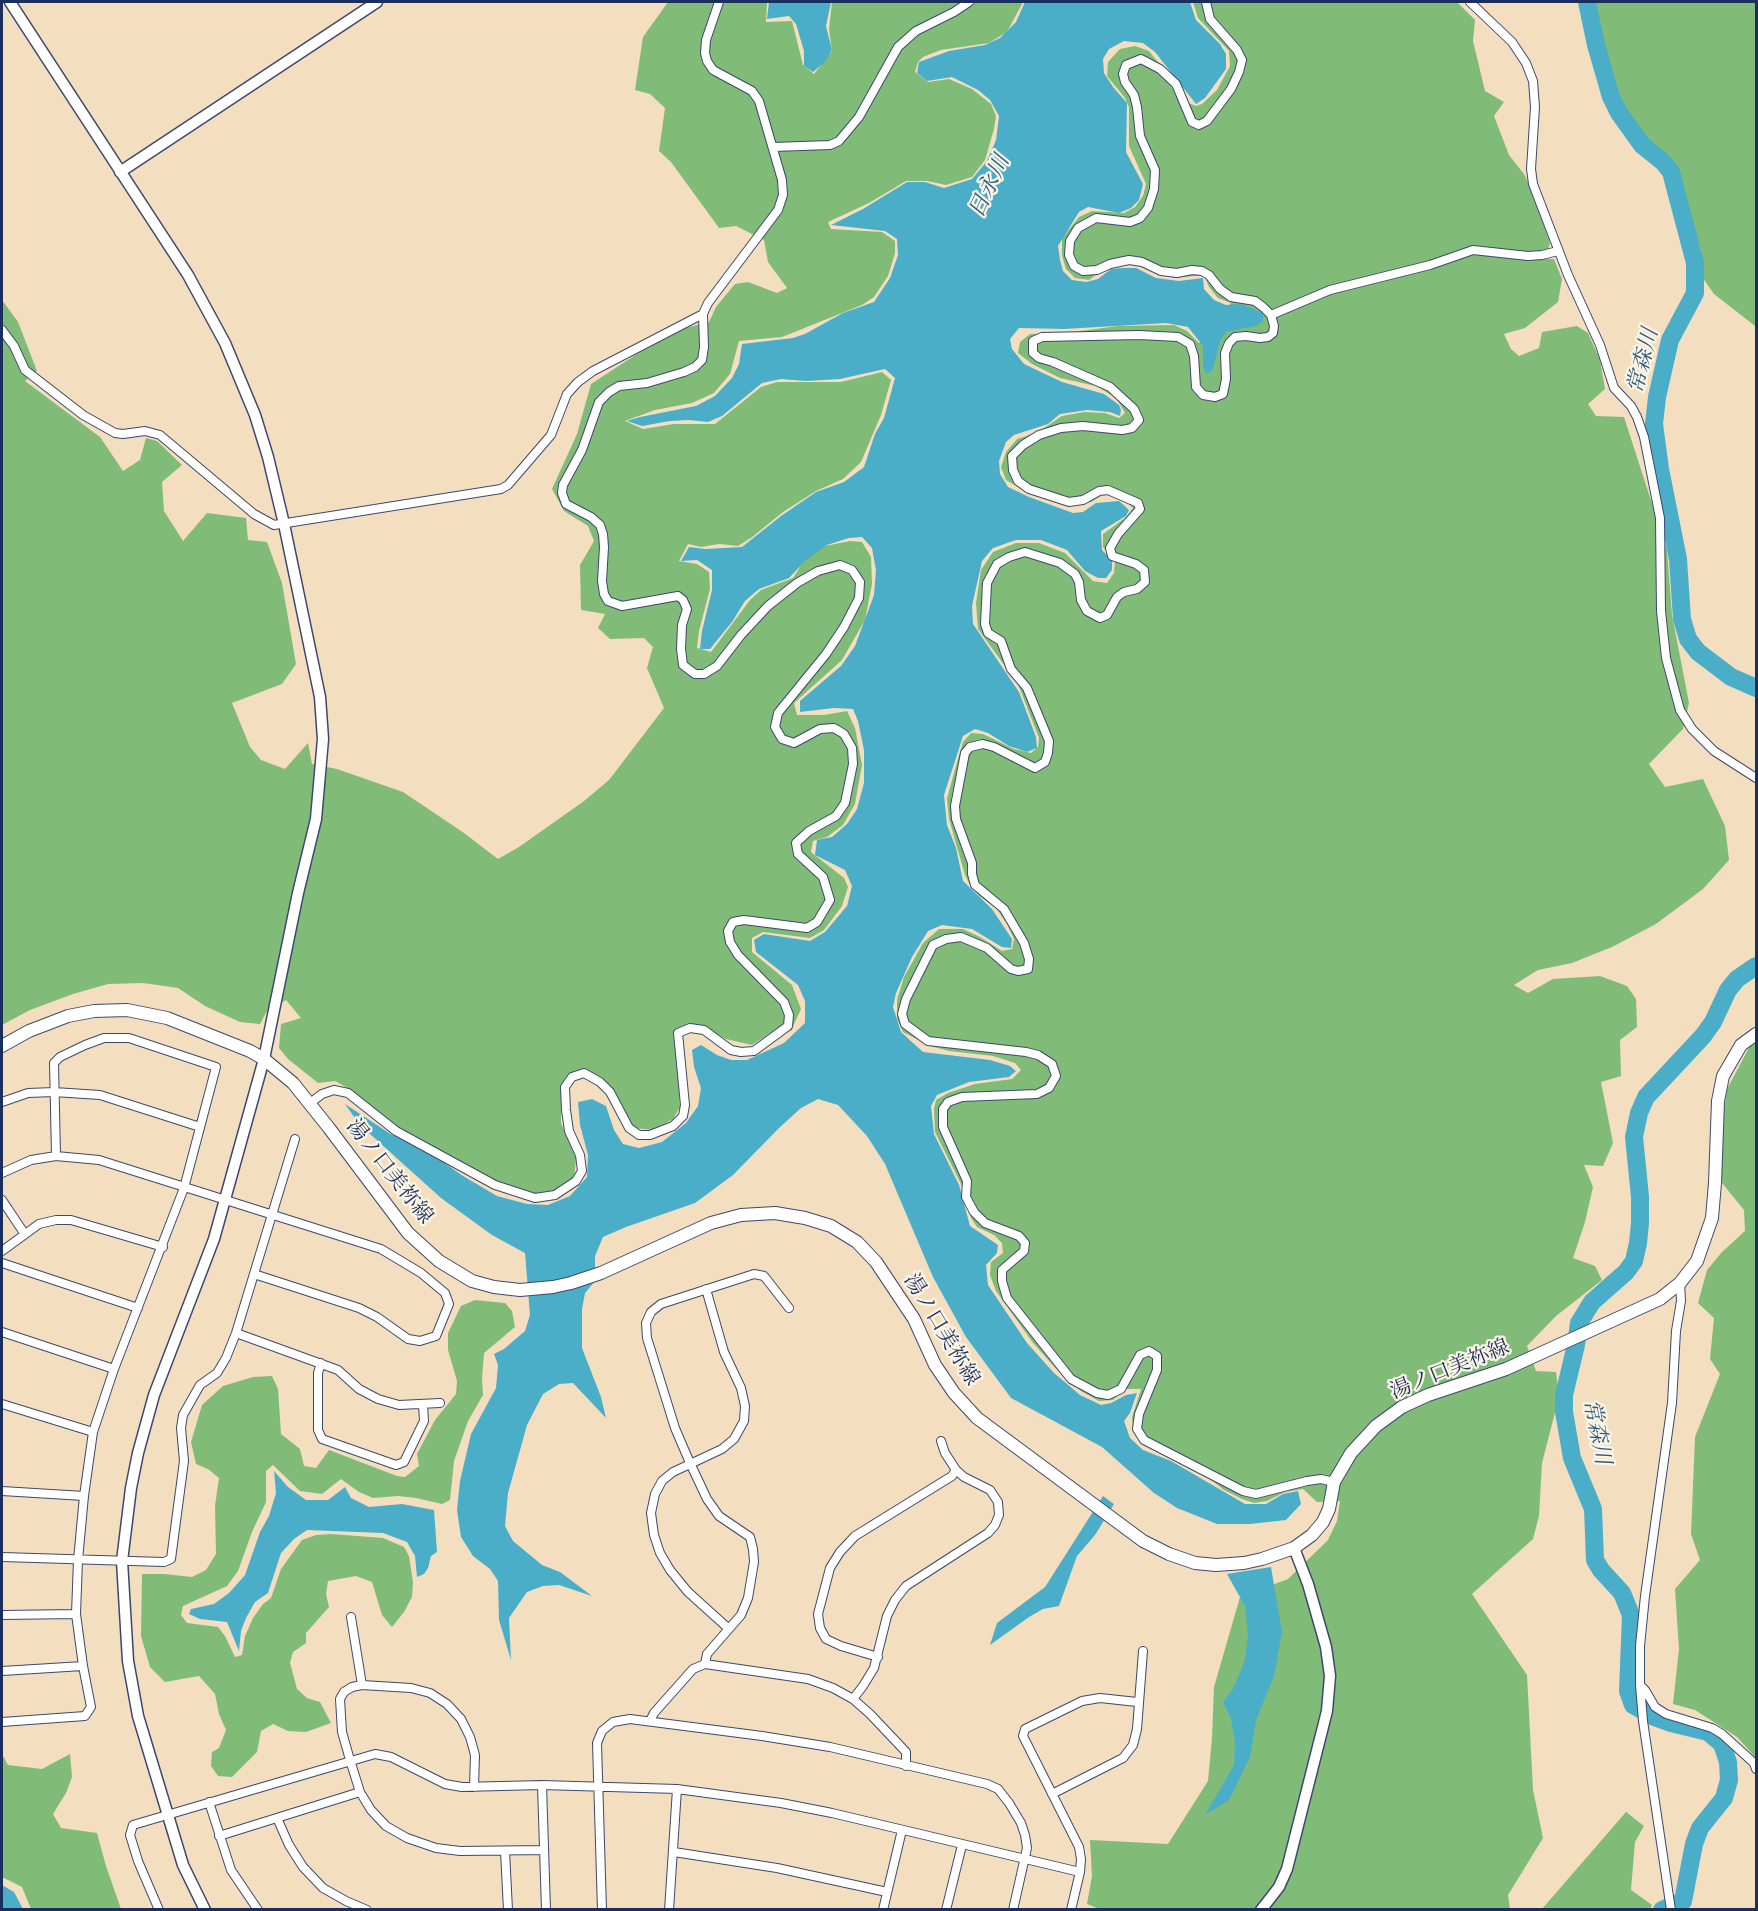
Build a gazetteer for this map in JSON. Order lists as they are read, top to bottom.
{
  "streets": {
    "main road": ["湯ノ口美祢線"]
  },
  "water": ["日永川", "常森川"]
}
